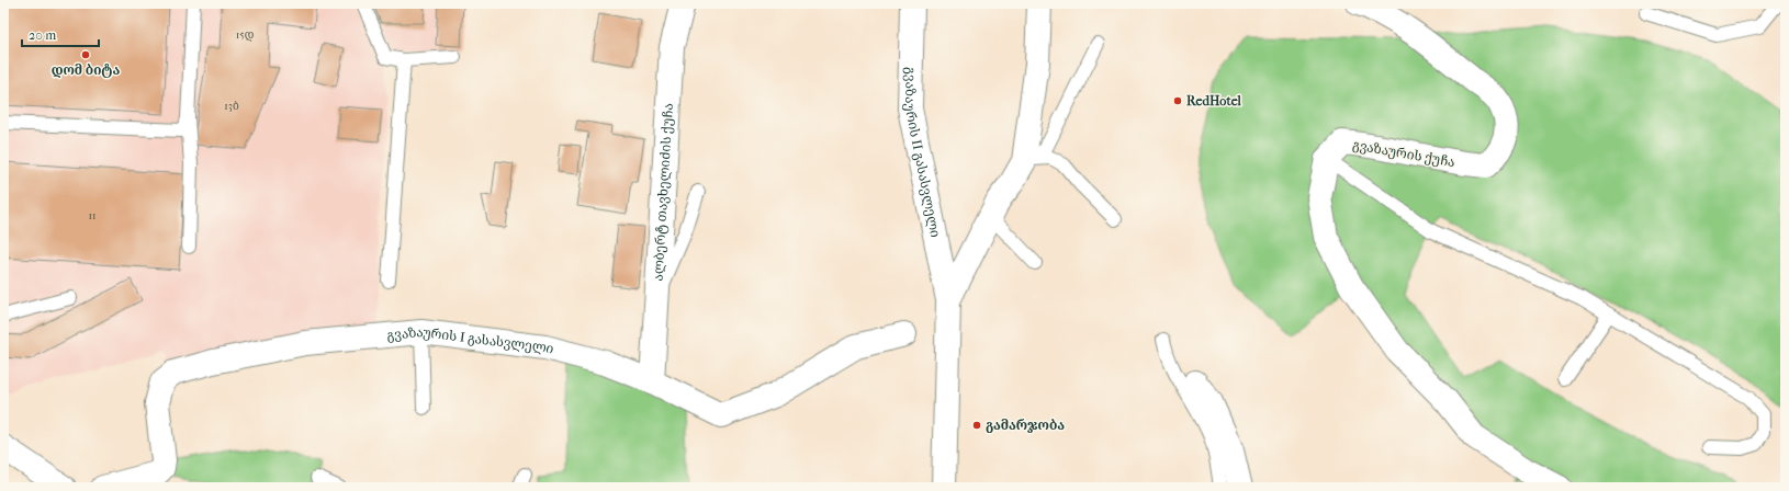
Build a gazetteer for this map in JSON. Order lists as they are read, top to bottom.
{
  "streets": {
    "street": [
      "გვაზაურის II გასასვლელი",
      "გვაზაურის ქუჩა",
      "ალბერტ თავხელიძის ქუჩა",
      "გვაზაურის I გასასვლელი"
    ]
  },
  "crossings": [
    ["ალბერტ თავხელიძის ქუჩა", "გვაზაურის I გასასვლელი"]
  ],
  "places": ["დომ ბიტა", "RedHotel", "გამარჯობა"],
  "house_numbers": ["15დ", "13ბ", "11"],
  "scale_bar": "20 m"
}
